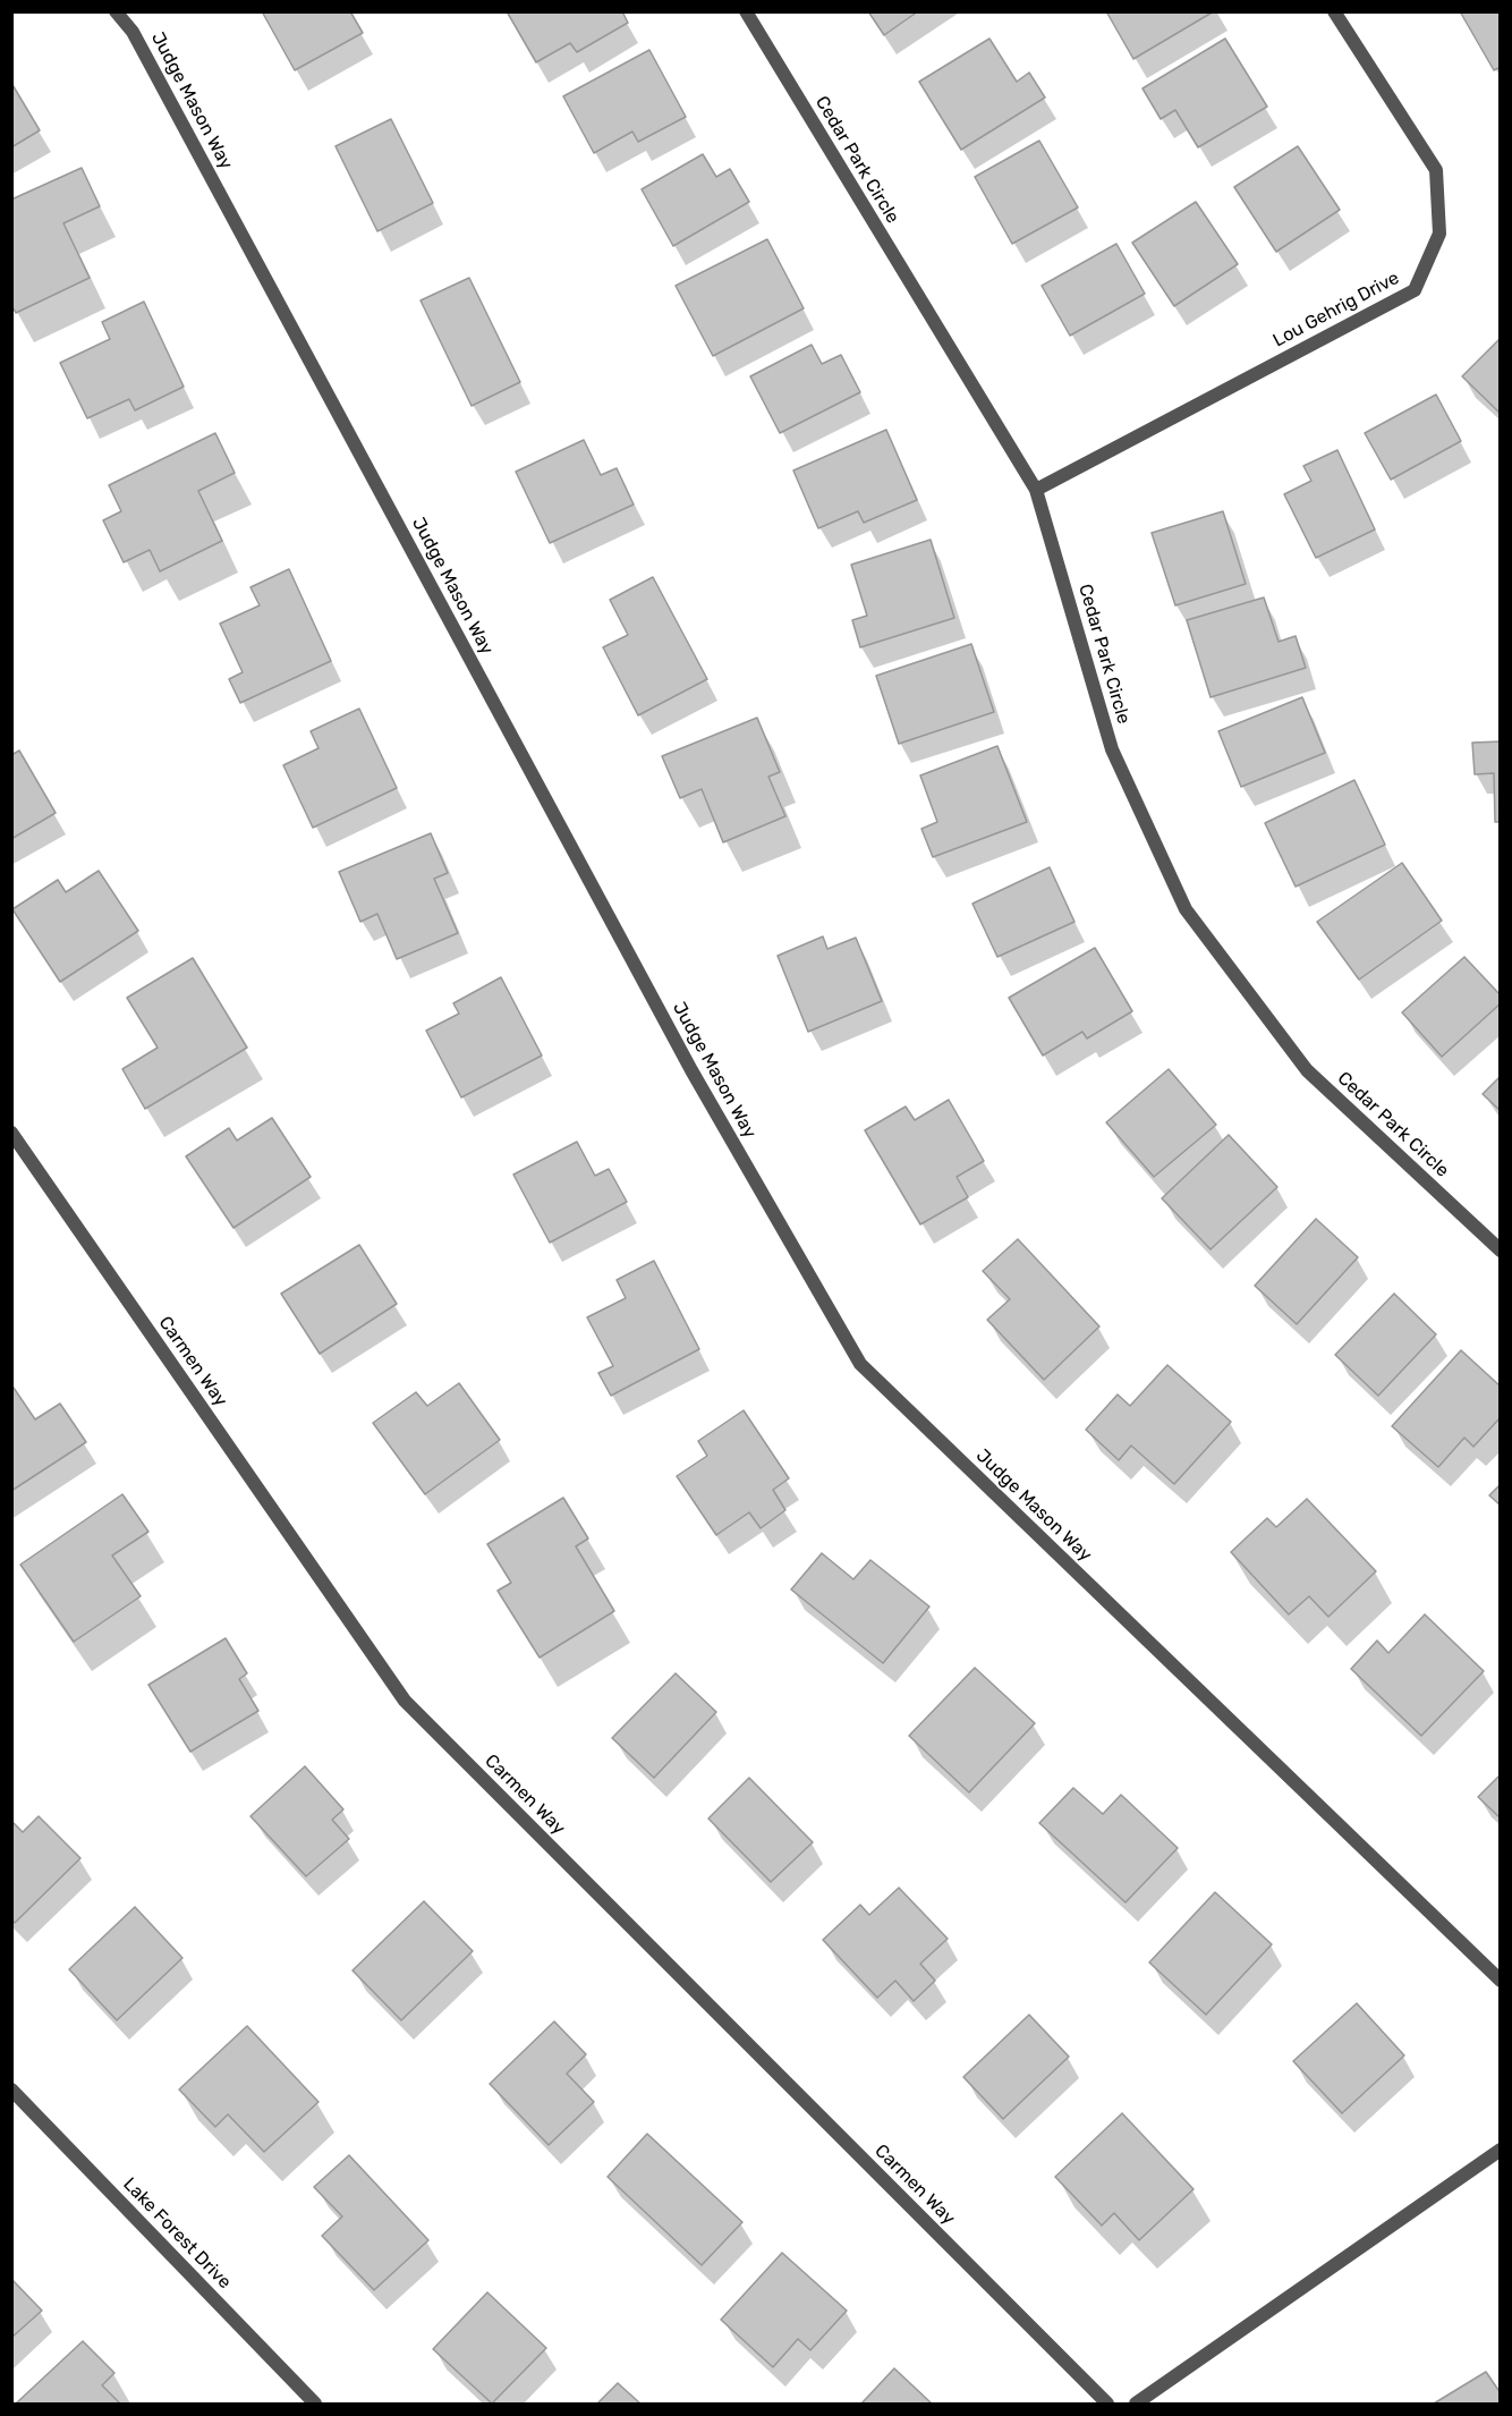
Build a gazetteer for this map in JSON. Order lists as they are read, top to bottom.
{
  "streets": {
    "street": [
      "Judge Mason Way",
      "Cedar Park Circle",
      "Lou Gehrig Drive",
      "Carmen Way",
      "Lake Forest Drive"
    ]
  },
  "crossings": [
    ["Cedar Park Circle", "Lou Gehrig Drive"]
  ]
}
